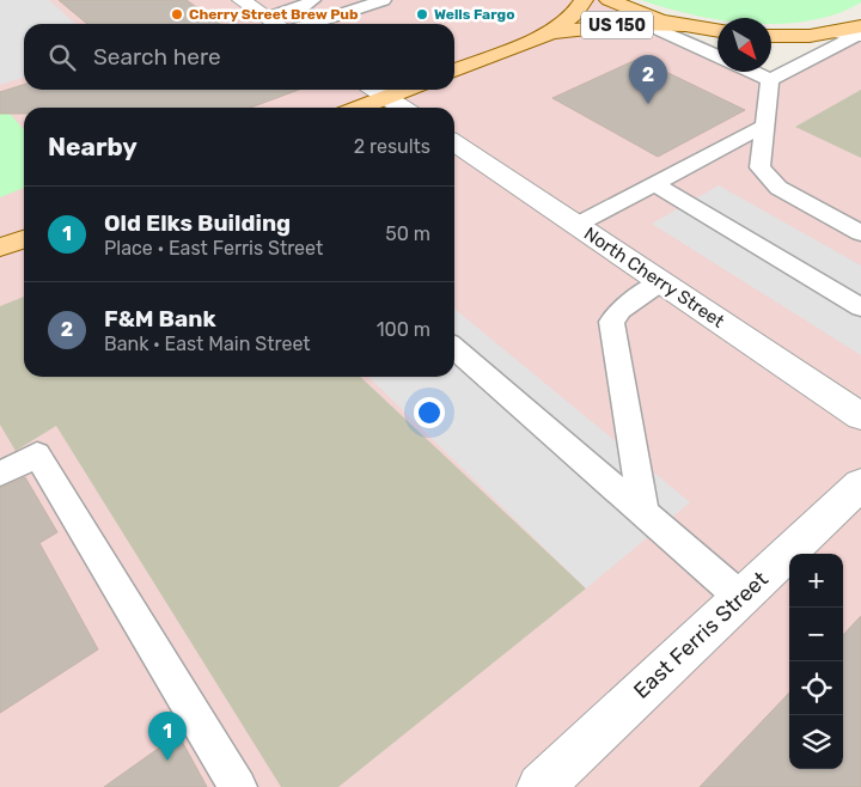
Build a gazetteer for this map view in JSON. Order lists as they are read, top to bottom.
{
  "streets": {
    "main road": ["US 150"],
    "street": ["North Cherry Street", "East Ferris Street"]
  },
  "places": ["Cherry Street Brew Pub", "Wells Fargo"],
  "north": "bottom right",
  "page": {
    "search": "Search here",
    "pins": ["2", "1"],
    "heading": ["Nearby", "2 results"],
    "list": [
      {
        "mark": "1",
        "name": "Old Elks Building",
        "note": "Place · East Ferris Street",
        "value": "50 m"
      },
      {
        "mark": "2",
        "name": "F&M Bank",
        "note": "Bank · East Main Street",
        "value": "100 m"
      }
    ],
    "map_buttons": ["+", "−"]
  }
}
